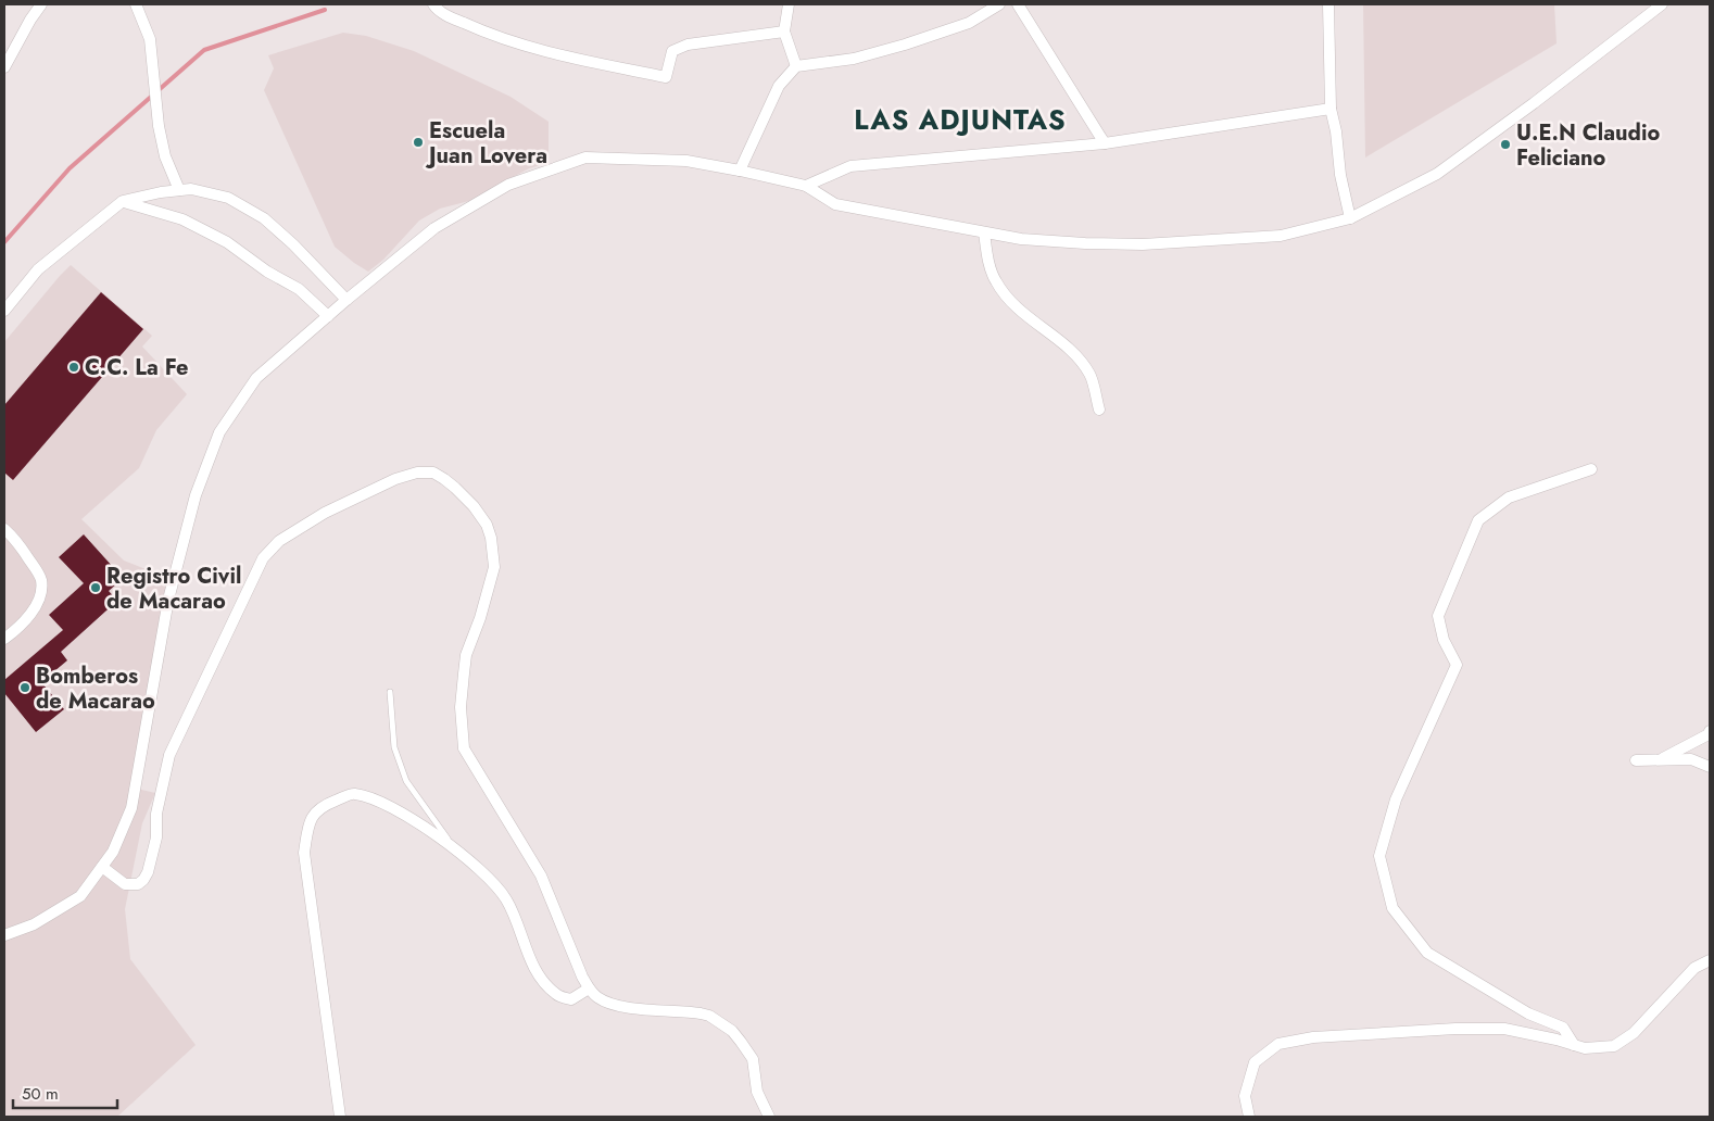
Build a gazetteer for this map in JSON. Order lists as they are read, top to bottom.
{
  "districts": ["LAS ADJUNTAS"],
  "places": [
    "Escuela Juan Lovera",
    "U.E.N Claudio Feliciano",
    "C.C. La Fe",
    "Registro Civil de Macarao",
    "Bomberos de Macarao"
  ],
  "scale_bar": "50 m"
}
